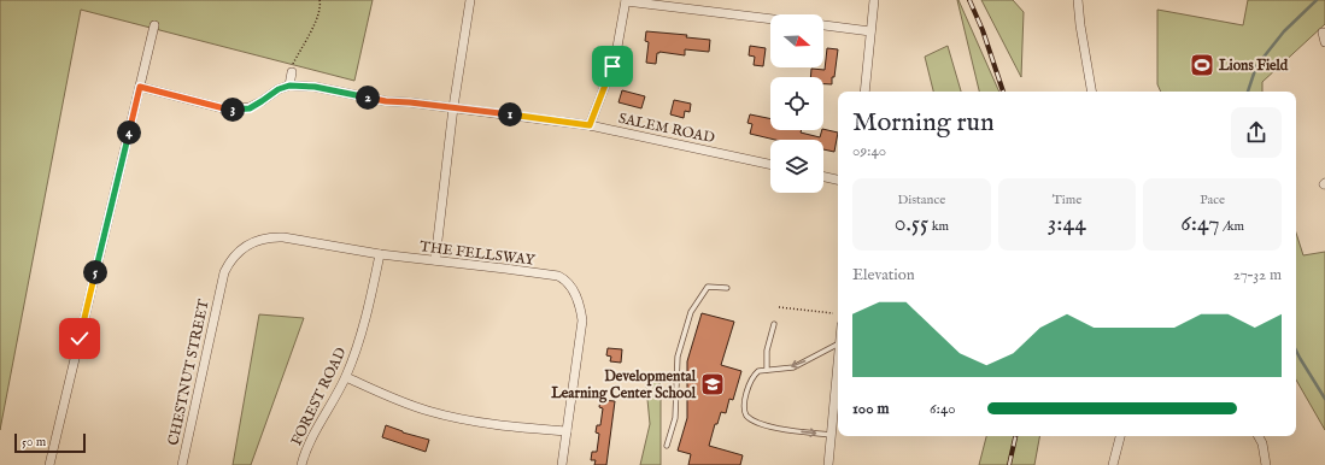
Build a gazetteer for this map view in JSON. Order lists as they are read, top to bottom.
{
  "streets": {
    "street": [
      "SALEM ROAD",
      "THE FELLSWAY",
      "CHESTNUT STREET",
      "FOREST ROAD"
    ]
  },
  "crossings": [
    ["THE FELLSWAY", "CHESTNUT STREET"],
    ["THE FELLSWAY", "FOREST ROAD"]
  ],
  "places": {
    "sports": ["Lions Field"],
    "school or university": ["Developmental Learning Center School"]
  },
  "scale_bar": "50 m",
  "north": "right",
  "page": {
    "pins": [
      "2",
      "3",
      "1",
      "4",
      "5"
    ],
    "heading": ["Morning run", "09:40"],
    "stats": [
      ["Distance", "0.55 km"],
      ["Time", "3:44"],
      ["Pace", "6:47 /km"]
    ],
    "chart": ["Elevation", "27–32 m"],
    "list": [
      {
        "name": "100 m",
        "note": "6:40"
      }
    ],
    "scale": "50 m"
  }
}
